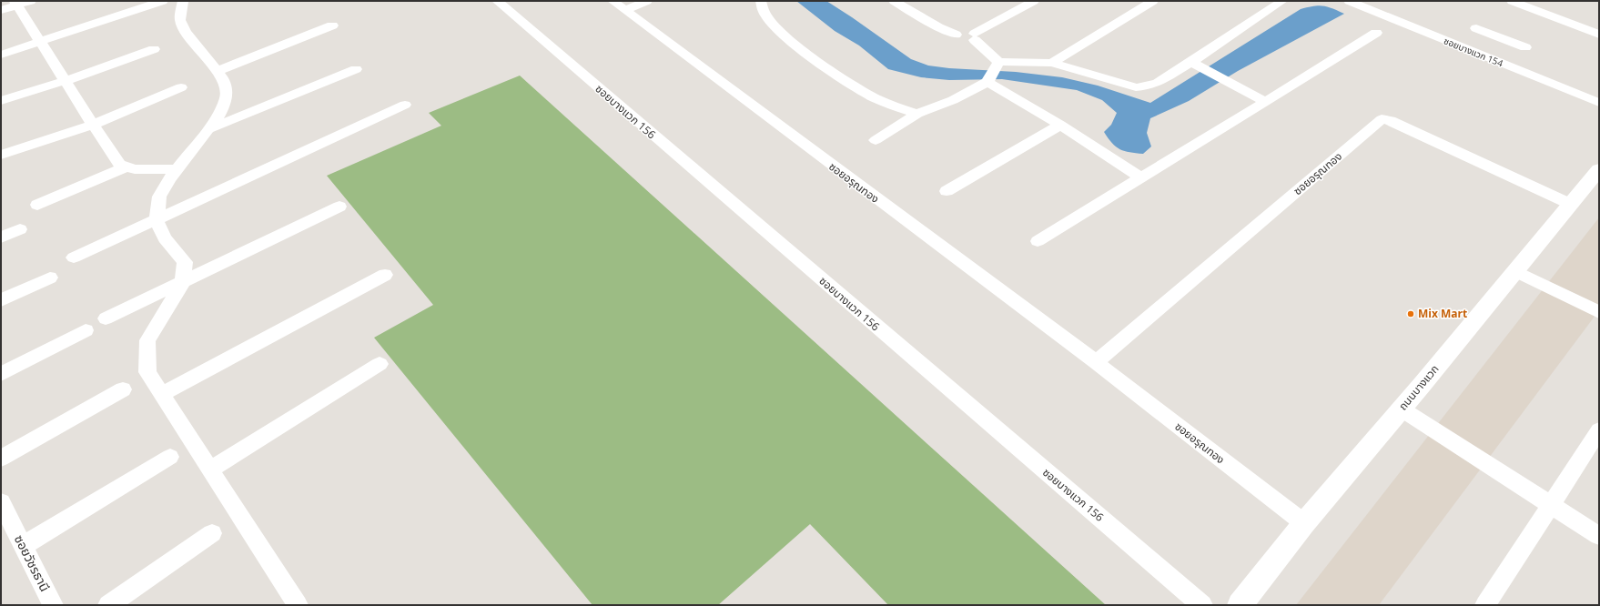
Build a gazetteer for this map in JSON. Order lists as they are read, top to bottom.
{
  "streets": {
    "main road": ["ถนนบางแวก"],
    "street": [
      "ซอยบางแวก 154",
      "ซอยบางแวก 156",
      "ซอยอรุณทอง",
      "ซอยวัชรธานี"
    ]
  },
  "crossings": [
    ["ซอยอรุณทอง", "ถนนบางแวก"]
  ],
  "places": ["Mix Mart"]
}
